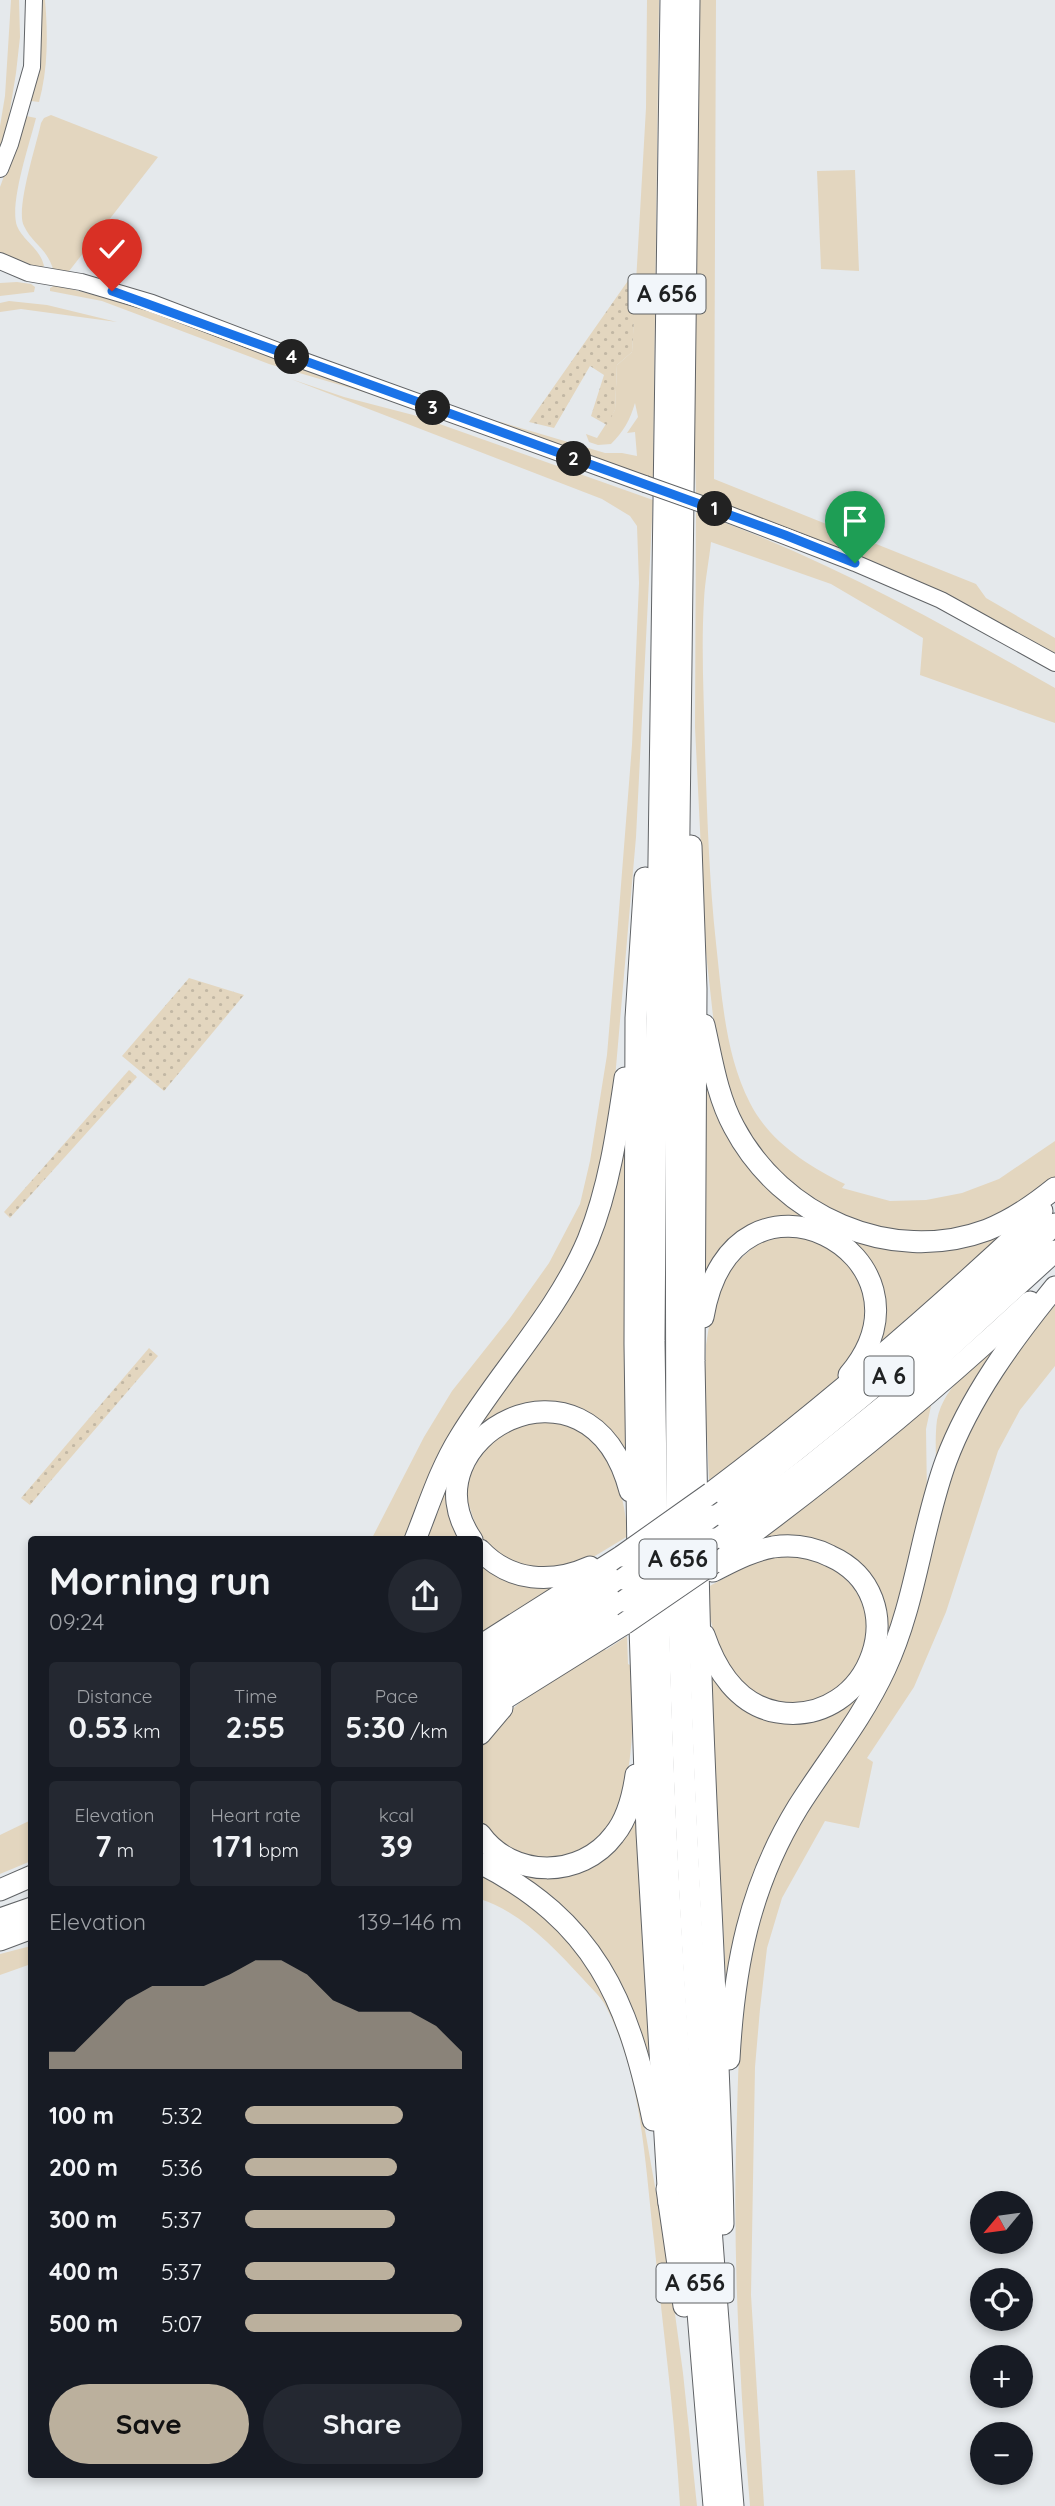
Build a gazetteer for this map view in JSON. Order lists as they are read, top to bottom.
{
  "streets": {
    "highway": ["A 656", "A 6"]
  },
  "north": "bottom left",
  "page": {
    "pins": [
      "4",
      "3",
      "2",
      "1"
    ],
    "heading": ["Morning run", "09:24"],
    "stats": [
      ["Distance", "0.53 km"],
      ["Time", "2:55"],
      ["Pace", "5:30 /km"],
      ["Elevation", "7 m"],
      ["Heart rate", "171 bpm"],
      ["kcal", "39"]
    ],
    "chart": ["Elevation", "139–146 m"],
    "list": [
      {
        "name": "100 m",
        "note": "5:32"
      },
      {
        "name": "200 m",
        "note": "5:36"
      },
      {
        "name": "300 m",
        "note": "5:37"
      },
      {
        "name": "400 m",
        "note": "5:37"
      },
      {
        "name": "500 m",
        "note": "5:07"
      }
    ],
    "map_buttons": ["+", "−"],
    "buttons": ["Save", "Share"]
  }
}
